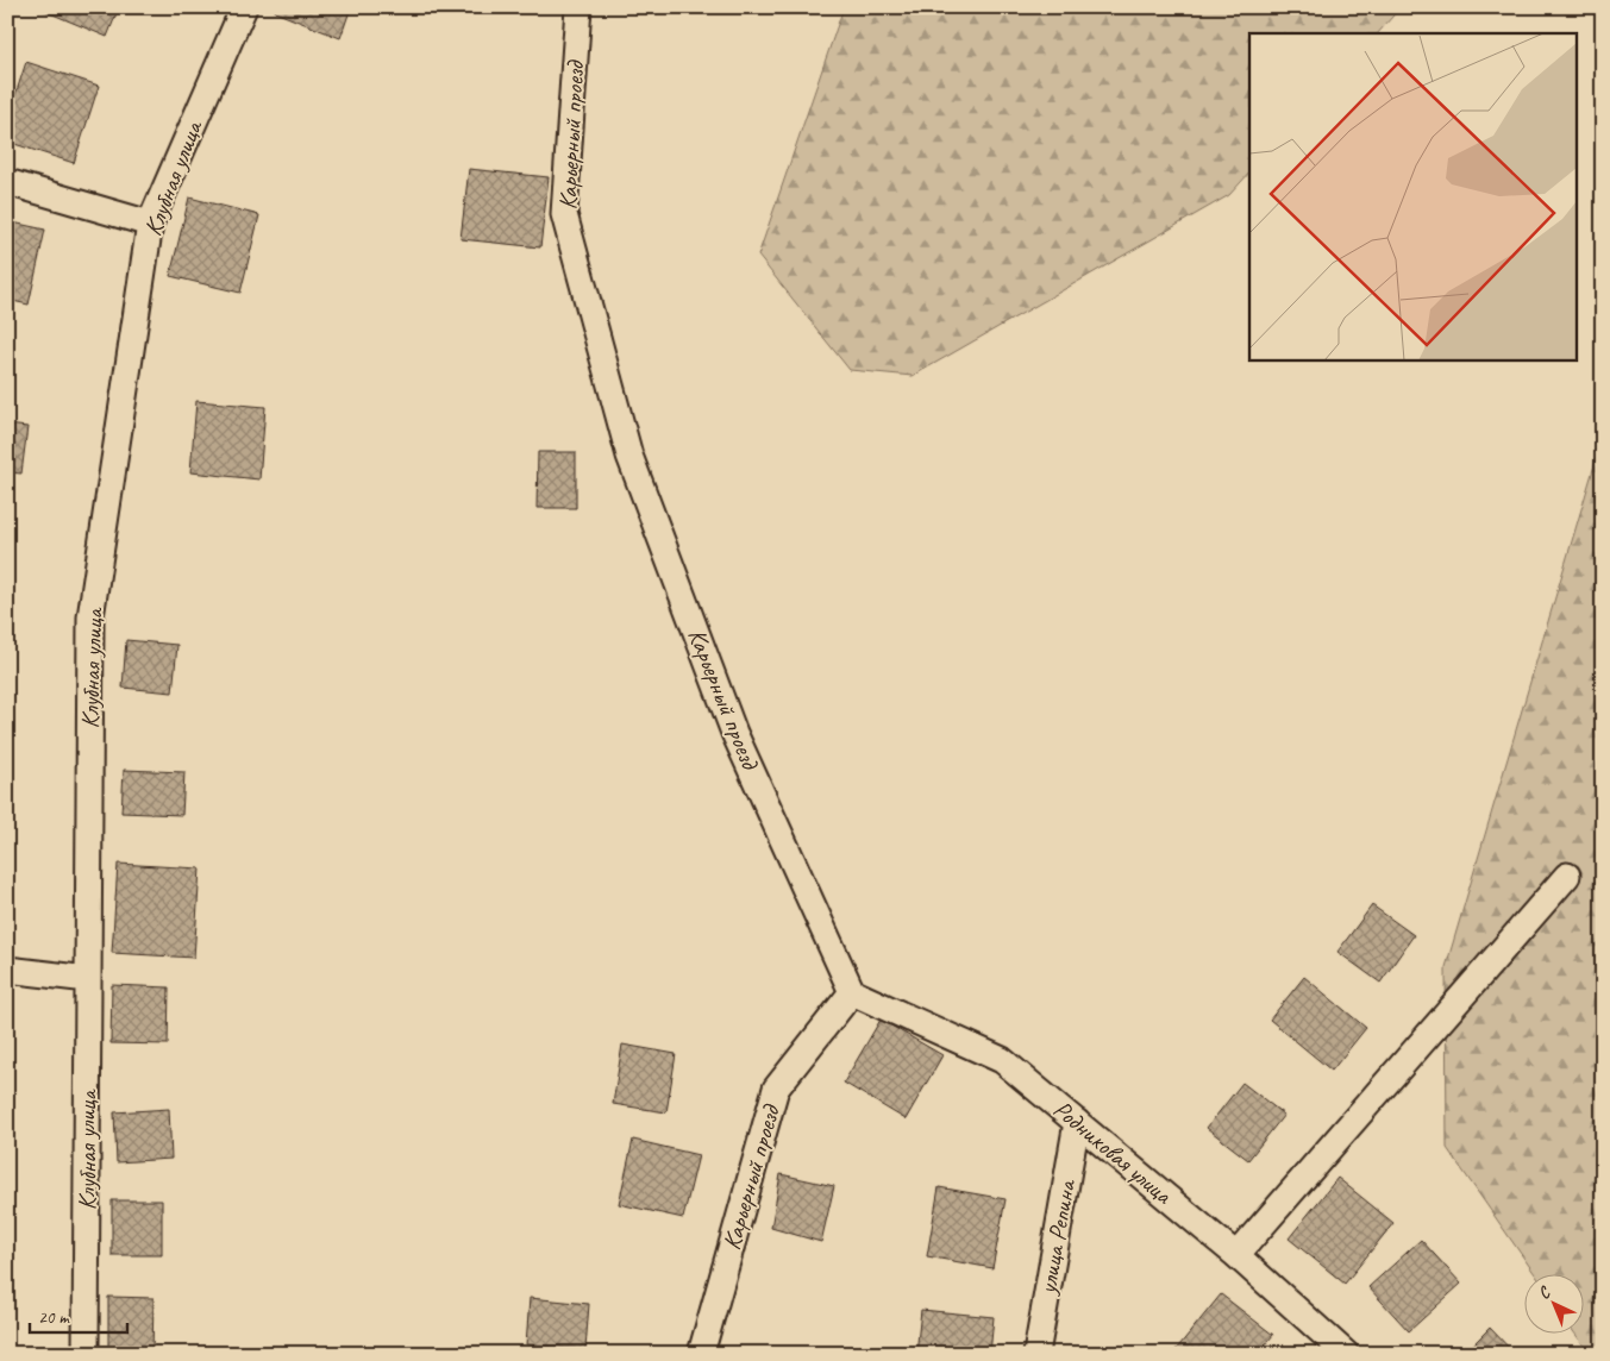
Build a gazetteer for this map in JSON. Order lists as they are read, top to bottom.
{
  "streets": {
    "street": [
      "Карьерный проезд",
      "Клубная улица",
      "Родниковая улица",
      "улица Репина"
    ]
  },
  "crossings": [
    ["Карьерный проезд", "Родниковая улица"],
    ["Родниковая улица", "улица Репина"]
  ],
  "scale_bar": "20 m",
  "north": "top left"
}
